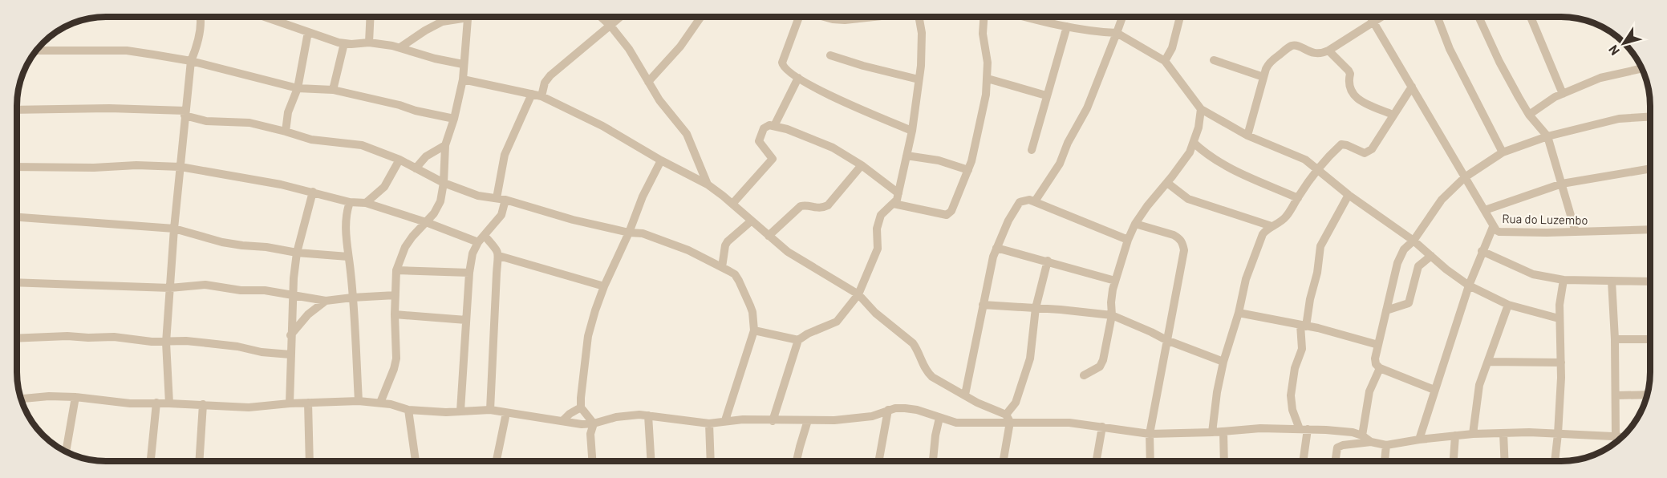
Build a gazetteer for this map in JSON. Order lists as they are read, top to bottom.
{
  "streets": {
    "street": ["Rua do Luzembo"]
  },
  "north": "bottom left"
}
